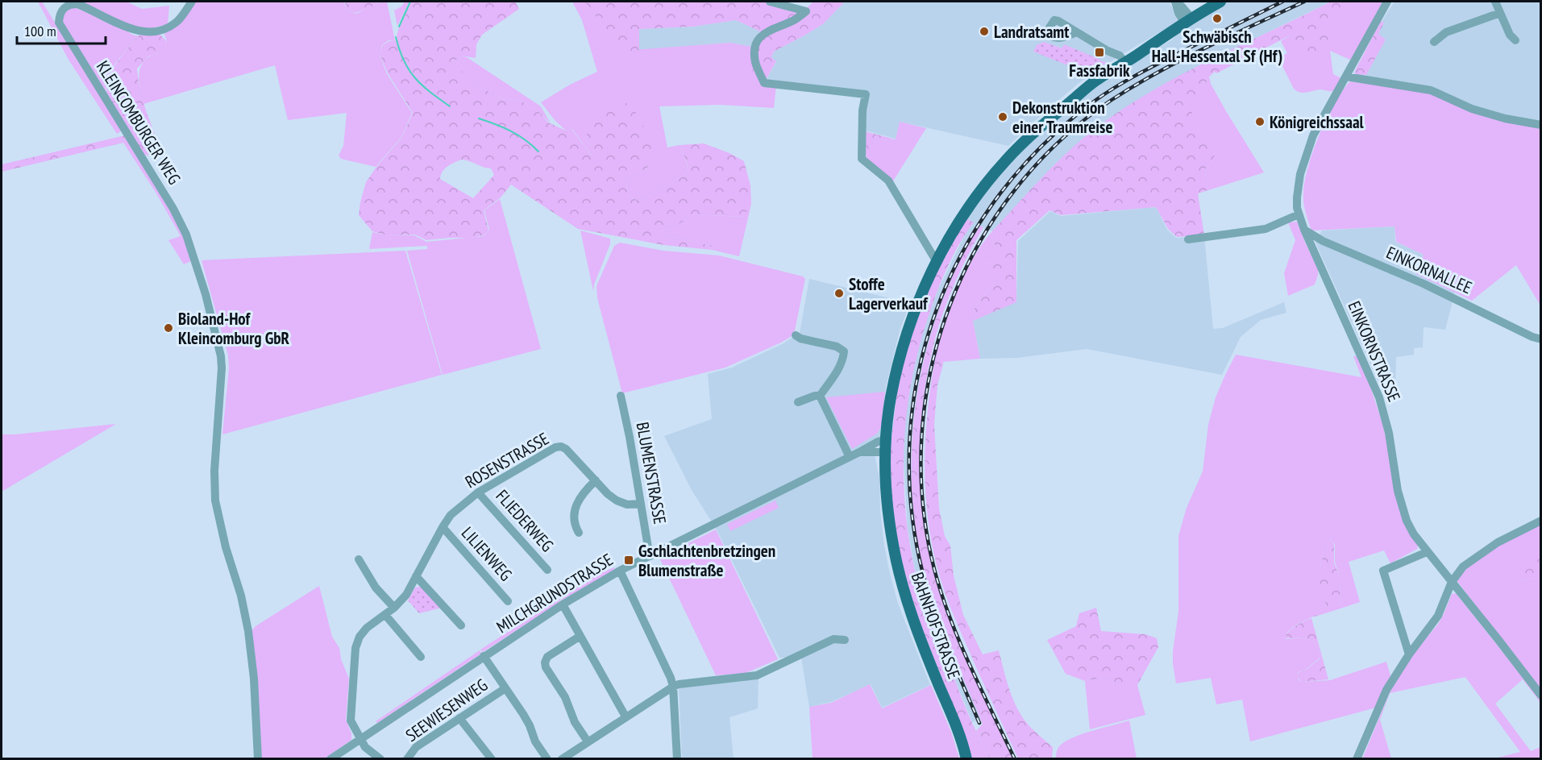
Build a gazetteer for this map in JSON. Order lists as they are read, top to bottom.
{
  "streets": {
    "main road": ["BAHNHOFSTRASSE"],
    "street": [
      "KLEINCOMBURGER WEG",
      "EINKORNALLEE",
      "EINKORNSTRASSE",
      "ROSENSTRASSE",
      "BLUMENSTRASSE",
      "FLIEDERWEG",
      "LILIENWEG",
      "MILCHGRUNDSTRASSE",
      "SEEWIESENWEG"
    ]
  },
  "crossings": [
    ["EINKORNALLEE", "EINKORNSTRASSE"],
    ["ROSENSTRASSE", "BLUMENSTRASSE"],
    ["ROSENSTRASSE", "FLIEDERWEG"],
    ["ROSENSTRASSE", "LILIENWEG"],
    ["ROSENSTRASSE", "MILCHGRUNDSTRASSE"],
    ["BLUMENSTRASSE", "MILCHGRUNDSTRASSE"],
    ["MILCHGRUNDSTRASSE", "BAHNHOFSTRASSE"],
    ["MILCHGRUNDSTRASSE", "SEEWIESENWEG"]
  ],
  "places": {
    "other": [
      "Schwäbisch Hall-Hessental Sf (Hf)",
      "Landratsamt",
      "Dekonstruktion einer Traumreise",
      "Königreichssaal",
      "Stoffe Lagerverkauf",
      "Bioland-Hof Kleincomburg GbR"
    ],
    "transit": ["Fassfabrik", "Gschlachtenbretzingen Blumenstraße"]
  },
  "scale_bar": "100 m"
}
